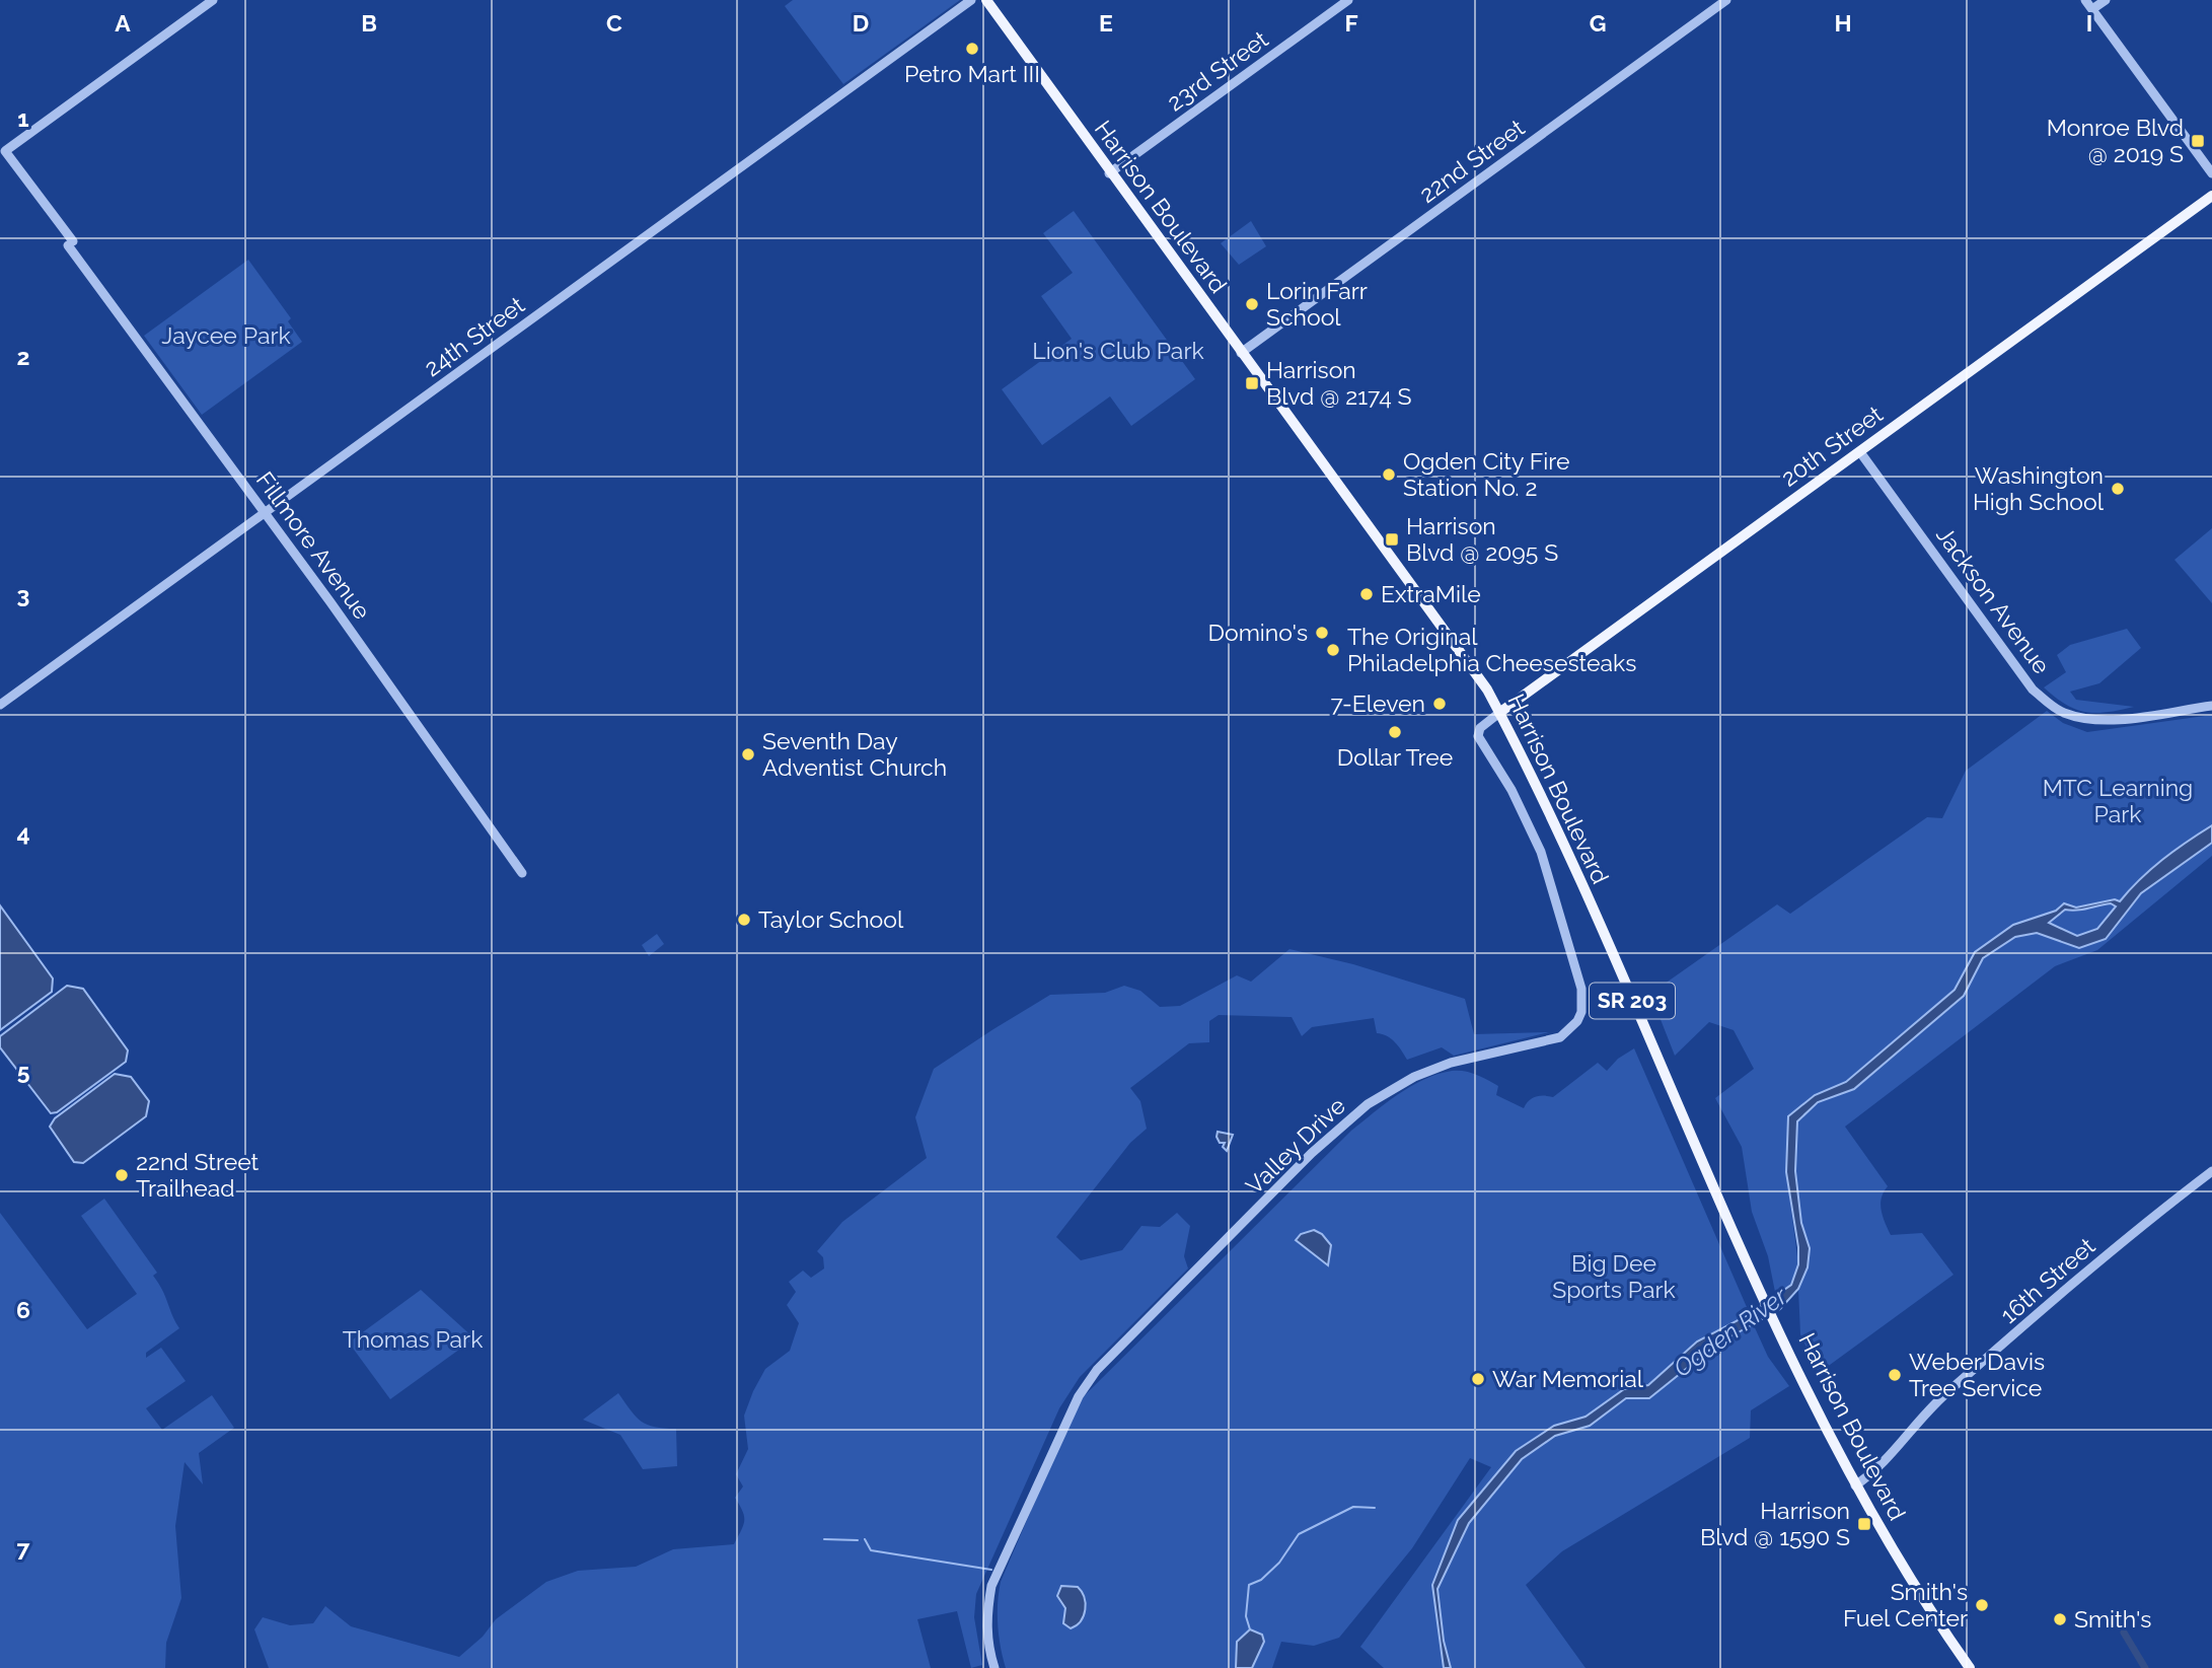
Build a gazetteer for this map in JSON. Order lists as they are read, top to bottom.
{
  "streets": {
    "main road": ["Harrison Boulevard", "20th Street", "SR 203"],
    "street": [
      "23rd Street",
      "22nd Street",
      "24th Street",
      "Fillmore Avenue",
      "Jackson Avenue",
      "Valley Drive",
      "16th Street"
    ]
  },
  "crossings": [
    ["23rd Street", "Harrison Boulevard"],
    ["22nd Street", "Harrison Boulevard"],
    ["Harrison Boulevard", "20th Street"],
    ["Harrison Boulevard", "16th Street"],
    ["24th Street", "Fillmore Avenue"],
    ["20th Street", "Jackson Avenue"],
    ["20th Street", "Valley Drive"]
  ],
  "water": ["Ogden River"],
  "parks": [
    "Jaycee Park",
    "Lion's Club Park",
    "MTC Learning Park",
    "Big Dee Sports Park",
    "Thomas Park"
  ],
  "places": {
    "other": [
      "Petro Mart III",
      "Lorin Farr School",
      "Ogden City Fire Station No. 2",
      "Washington High School",
      "ExtraMile",
      "Domino's",
      "The Original Philadelphia Cheesesteaks",
      "7-Eleven",
      "Dollar Tree",
      "Seventh Day Adventist Church",
      "Taylor School",
      "22nd Street Trailhead",
      "Weber Davis Tree Service",
      "War Memorial",
      "Smith's Fuel Center",
      "Smith's"
    ],
    "transit": [
      "Monroe Blvd @ 2019 S",
      "Harrison Blvd @ 2174 S",
      "Harrison Blvd @ 2095 S",
      "Harrison Blvd @ 1590 S"
    ]
  },
  "grid": {
    "columns": [
      "A",
      "B",
      "C",
      "D",
      "E",
      "F",
      "G",
      "H",
      "I"
    ],
    "rows": [
      "1",
      "2",
      "3",
      "4",
      "5",
      "6",
      "7"
    ]
  }
}
